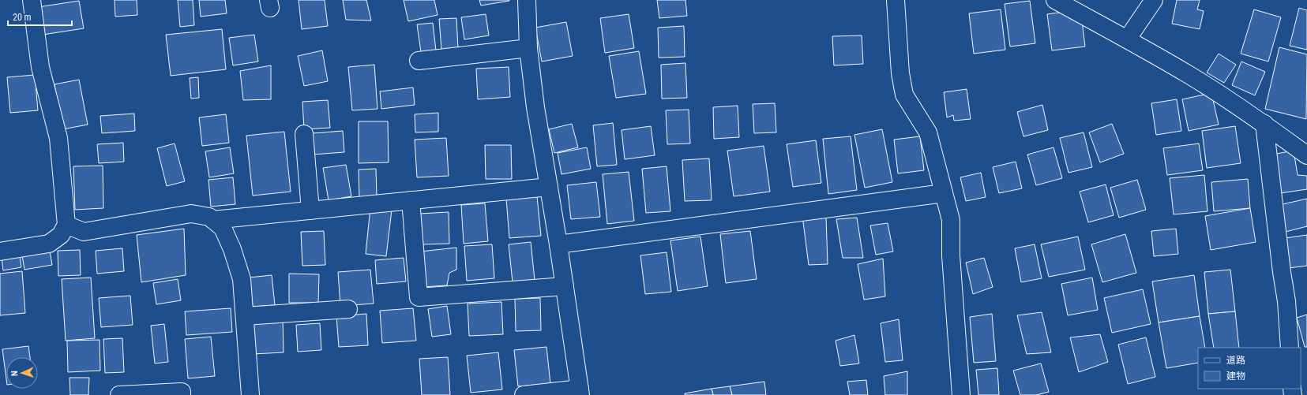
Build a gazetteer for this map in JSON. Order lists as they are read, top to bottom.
{
  "legend": ["道路", "建物"],
  "scale_bar": "20 m",
  "north": "left"
}
